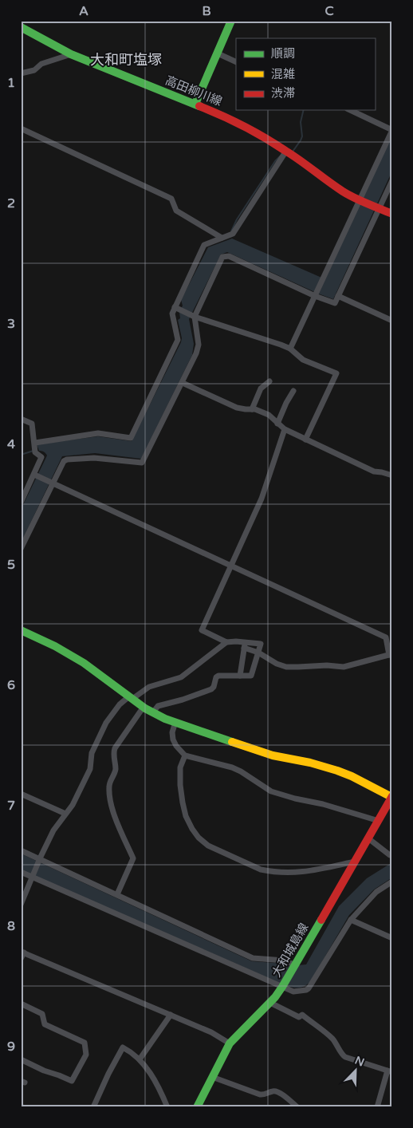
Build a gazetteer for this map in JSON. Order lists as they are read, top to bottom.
{
  "streets": {
    "main road": ["高田柳川線", "大和城島線"]
  },
  "districts": ["大和町塩塚"],
  "legend": ["順調", "混雑", "渋滞"],
  "north": "top right",
  "grid": {
    "columns": ["A", "B", "C"],
    "rows": [
      "1",
      "2",
      "3",
      "4",
      "5",
      "6",
      "7",
      "8",
      "9"
    ]
  }
}
